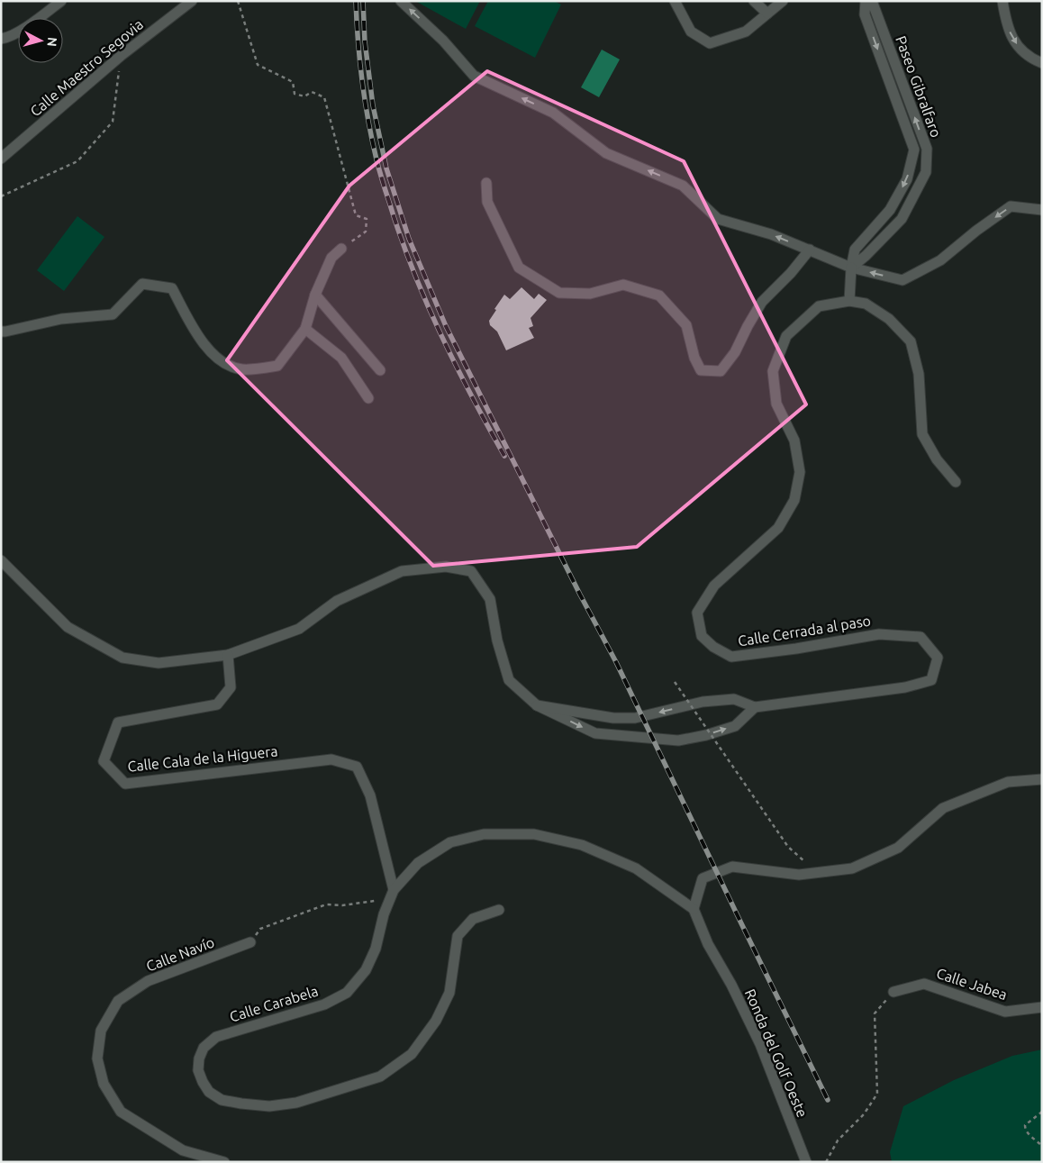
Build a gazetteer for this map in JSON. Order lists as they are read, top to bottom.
{
  "streets": {
    "street": [
      "Calle Maestro Segovia",
      "Paseo Gibralfaro",
      "Calle Cerrada al paso",
      "Calle Cala de la Higuera",
      "Calle Navío",
      "Calle Jabea",
      "Calle Carabela",
      "Ronda del Golf Oeste"
    ]
  },
  "crossings": [
    ["Calle Cala de la Higuera", "Calle Carabela"],
    ["Calle Carabela", "Ronda del Golf Oeste"]
  ],
  "north": "right"
}
